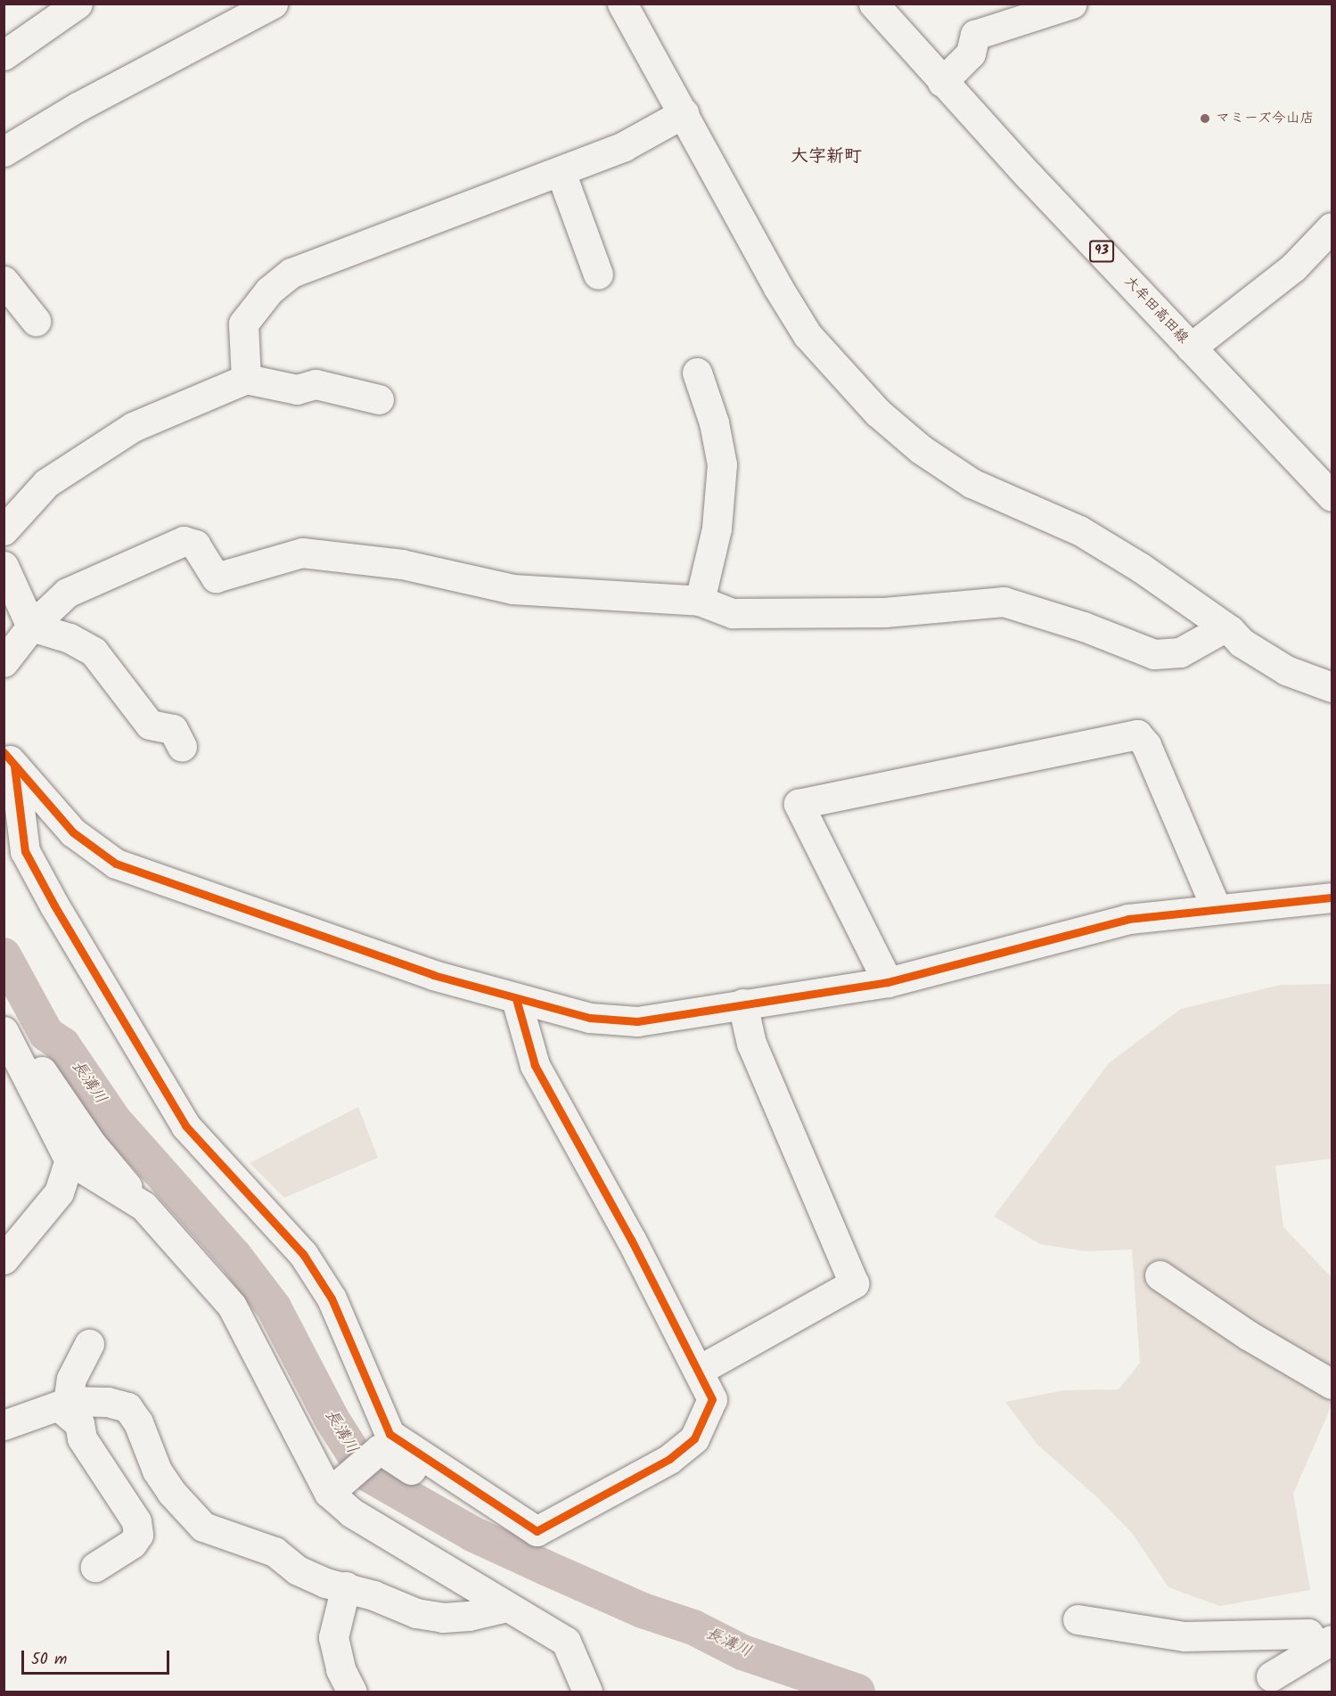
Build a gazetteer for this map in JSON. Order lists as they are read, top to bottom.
{
  "streets": {
    "street": ["93", "大牟田高田線"]
  },
  "districts": ["大字新町"],
  "water": ["長溝川"],
  "places": ["マミーズ今山店"],
  "scale_bar": "50 m"
}
